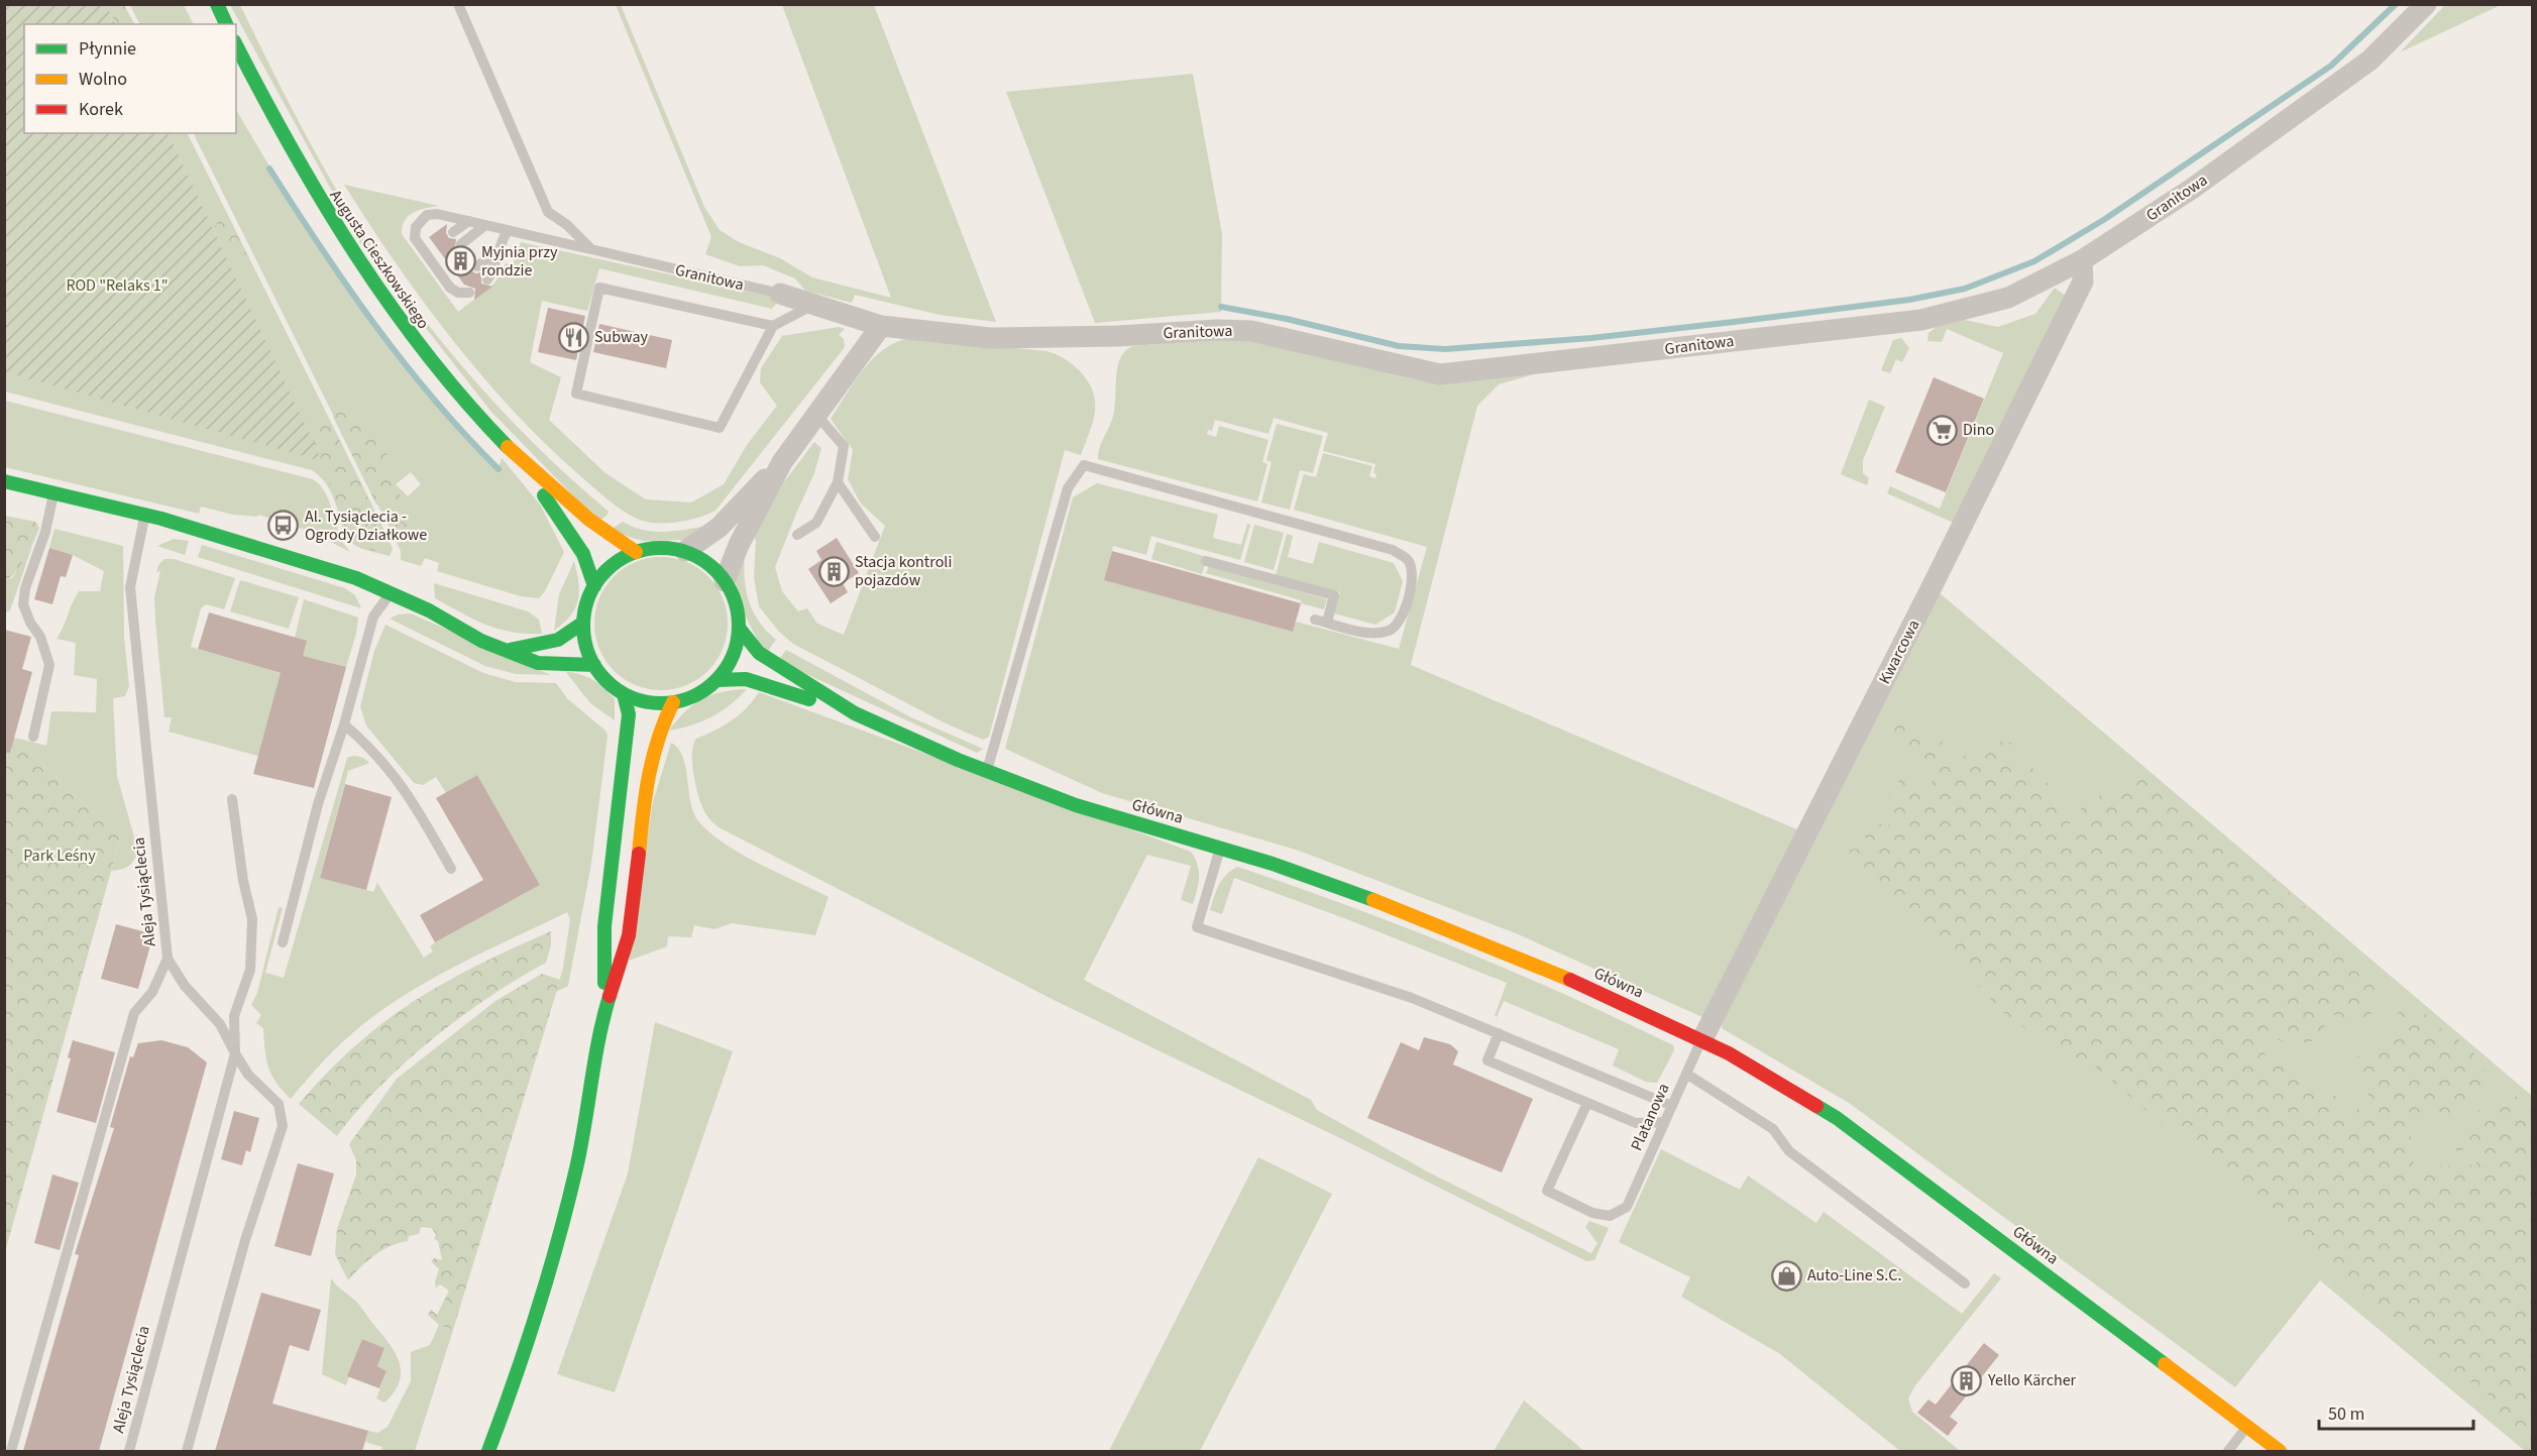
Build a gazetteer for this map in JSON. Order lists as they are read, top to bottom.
{
  "streets": {
    "main road": ["Augusta Cieszkowskiego", "Główna"],
    "street": ["Granitowa", "Kwarcowa"],
    "lane": ["Aleja Tysiąclecia", "Platanowa"]
  },
  "crossings": [
    ["Granitowa", "Kwarcowa"],
    ["Augusta Cieszkowskiego", "Główna"],
    ["Kwarcowa", "Główna"],
    ["Kwarcowa", "Platanowa"],
    ["Główna", "Platanowa"]
  ],
  "parks": ["ROD \"Relaks 1\"", "Park Leśny"],
  "places": {
    "building": ["Myjnia przy rondzie", "Stacja kontroli pojazdów", "Yello Kärcher"],
    "restaurant": ["Subway"],
    "supermarket": ["Dino"],
    "bus stop": ["Al. Tysiąclecia - Ogrody Działkowe"],
    "shop": ["Auto-Line S.C."]
  },
  "legend": ["Płynnie", "Wolno", "Korek"],
  "scale_bar": "50 m"
}
